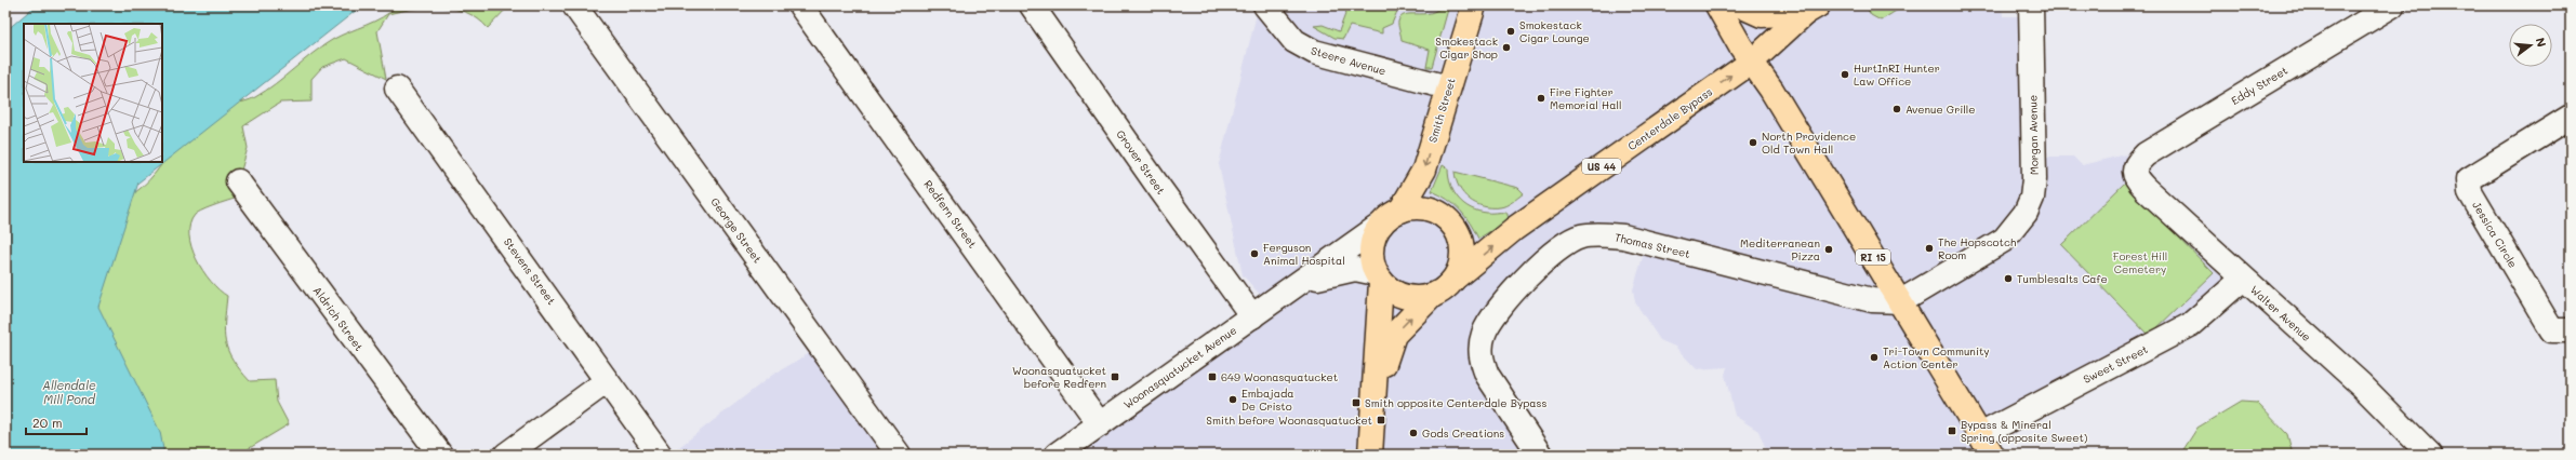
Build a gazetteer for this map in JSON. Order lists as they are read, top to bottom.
{
  "streets": {
    "main road": [
      "Smith Street",
      "Centerdale Bypass",
      "US 44",
      "RI 15"
    ],
    "street": [
      "Steere Avenue",
      "Eddy Street",
      "Morgan Avenue",
      "Grover Street",
      "Redfern Street",
      "George Street",
      "Jessica Circle",
      "Thomas Street",
      "Stevens Street",
      "Walter Avenue",
      "Aldrich Street",
      "Sweet Street",
      "Woonasquatucket Avenue"
    ]
  },
  "crossings": [
    ["Steere Avenue", "Smith Street"],
    ["Eddy Street", "Walter Avenue"],
    ["Smith Street", "Centerdale Bypass"],
    ["Smith Street", "Woonasquatucket Avenue"],
    ["Centerdale Bypass", "RI 15"],
    ["Centerdale Bypass", "Woonasquatucket Avenue"],
    ["Morgan Avenue", "Thomas Street"],
    ["Morgan Avenue", "RI 15"],
    ["Grover Street", "Woonasquatucket Avenue"],
    ["Redfern Street", "Woonasquatucket Avenue"],
    ["Thomas Street", "RI 15"],
    ["RI 15", "Sweet Street"],
    ["Walter Avenue", "Sweet Street"]
  ],
  "one_way": ["Smith Street", "Centerdale Bypass"],
  "water": ["Allendale Mill Pond"],
  "parks": ["Forest Hill Cemetery"],
  "places": {
    "other": [
      "Smokestack Cigar Lounge",
      "Smokestack Cigar Shop",
      "HurtInRI Hunter Law Office",
      "Fire Fighter Memorial Hall",
      "Avenue Grille",
      "North Providence Old Town Hall",
      "The Hopscotch Room",
      "Mediterranean Pizza",
      "Ferguson Animal Hospital",
      "Tumblesalts Cafe",
      "Tri-Town Community Action Center",
      "Embajada De Cristo",
      "Gods Creations"
    ],
    "transit": [
      "Woonasquatucket before Redfern",
      "649 Woonasquatucket",
      "Smith opposite Centerdale Bypass",
      "Smith before Woonasquatucket",
      "Bypass & Mineral Spring (opposite Sweet)"
    ]
  },
  "scale_bar": "20 m",
  "north": "right"
}
